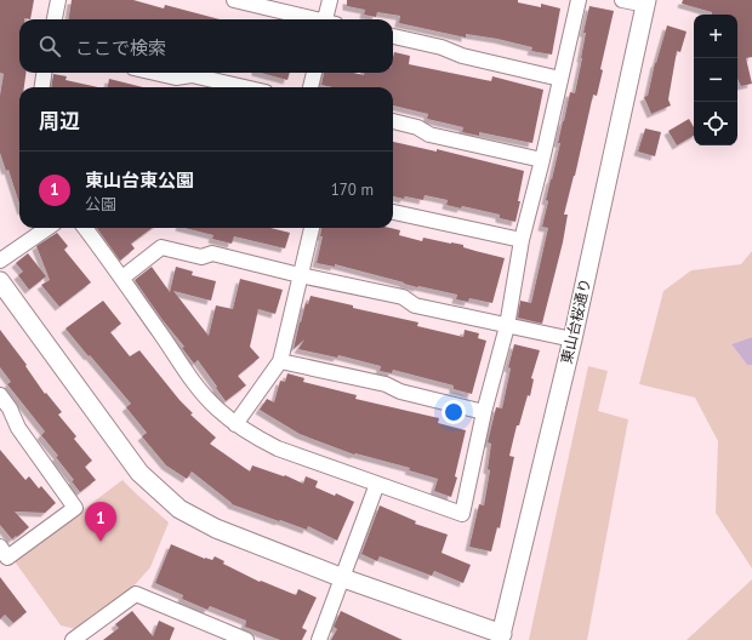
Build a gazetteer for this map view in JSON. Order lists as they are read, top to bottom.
{
  "streets": {
    "street": ["東山台桜通り"]
  },
  "page": {
    "map_buttons": ["+", "−"],
    "search": "ここで検索",
    "heading": "周辺",
    "list": [
      {
        "mark": "1",
        "name": "東山台東公園",
        "note": "公園",
        "value": "170 m"
      }
    ],
    "pins": "1"
  }
}
